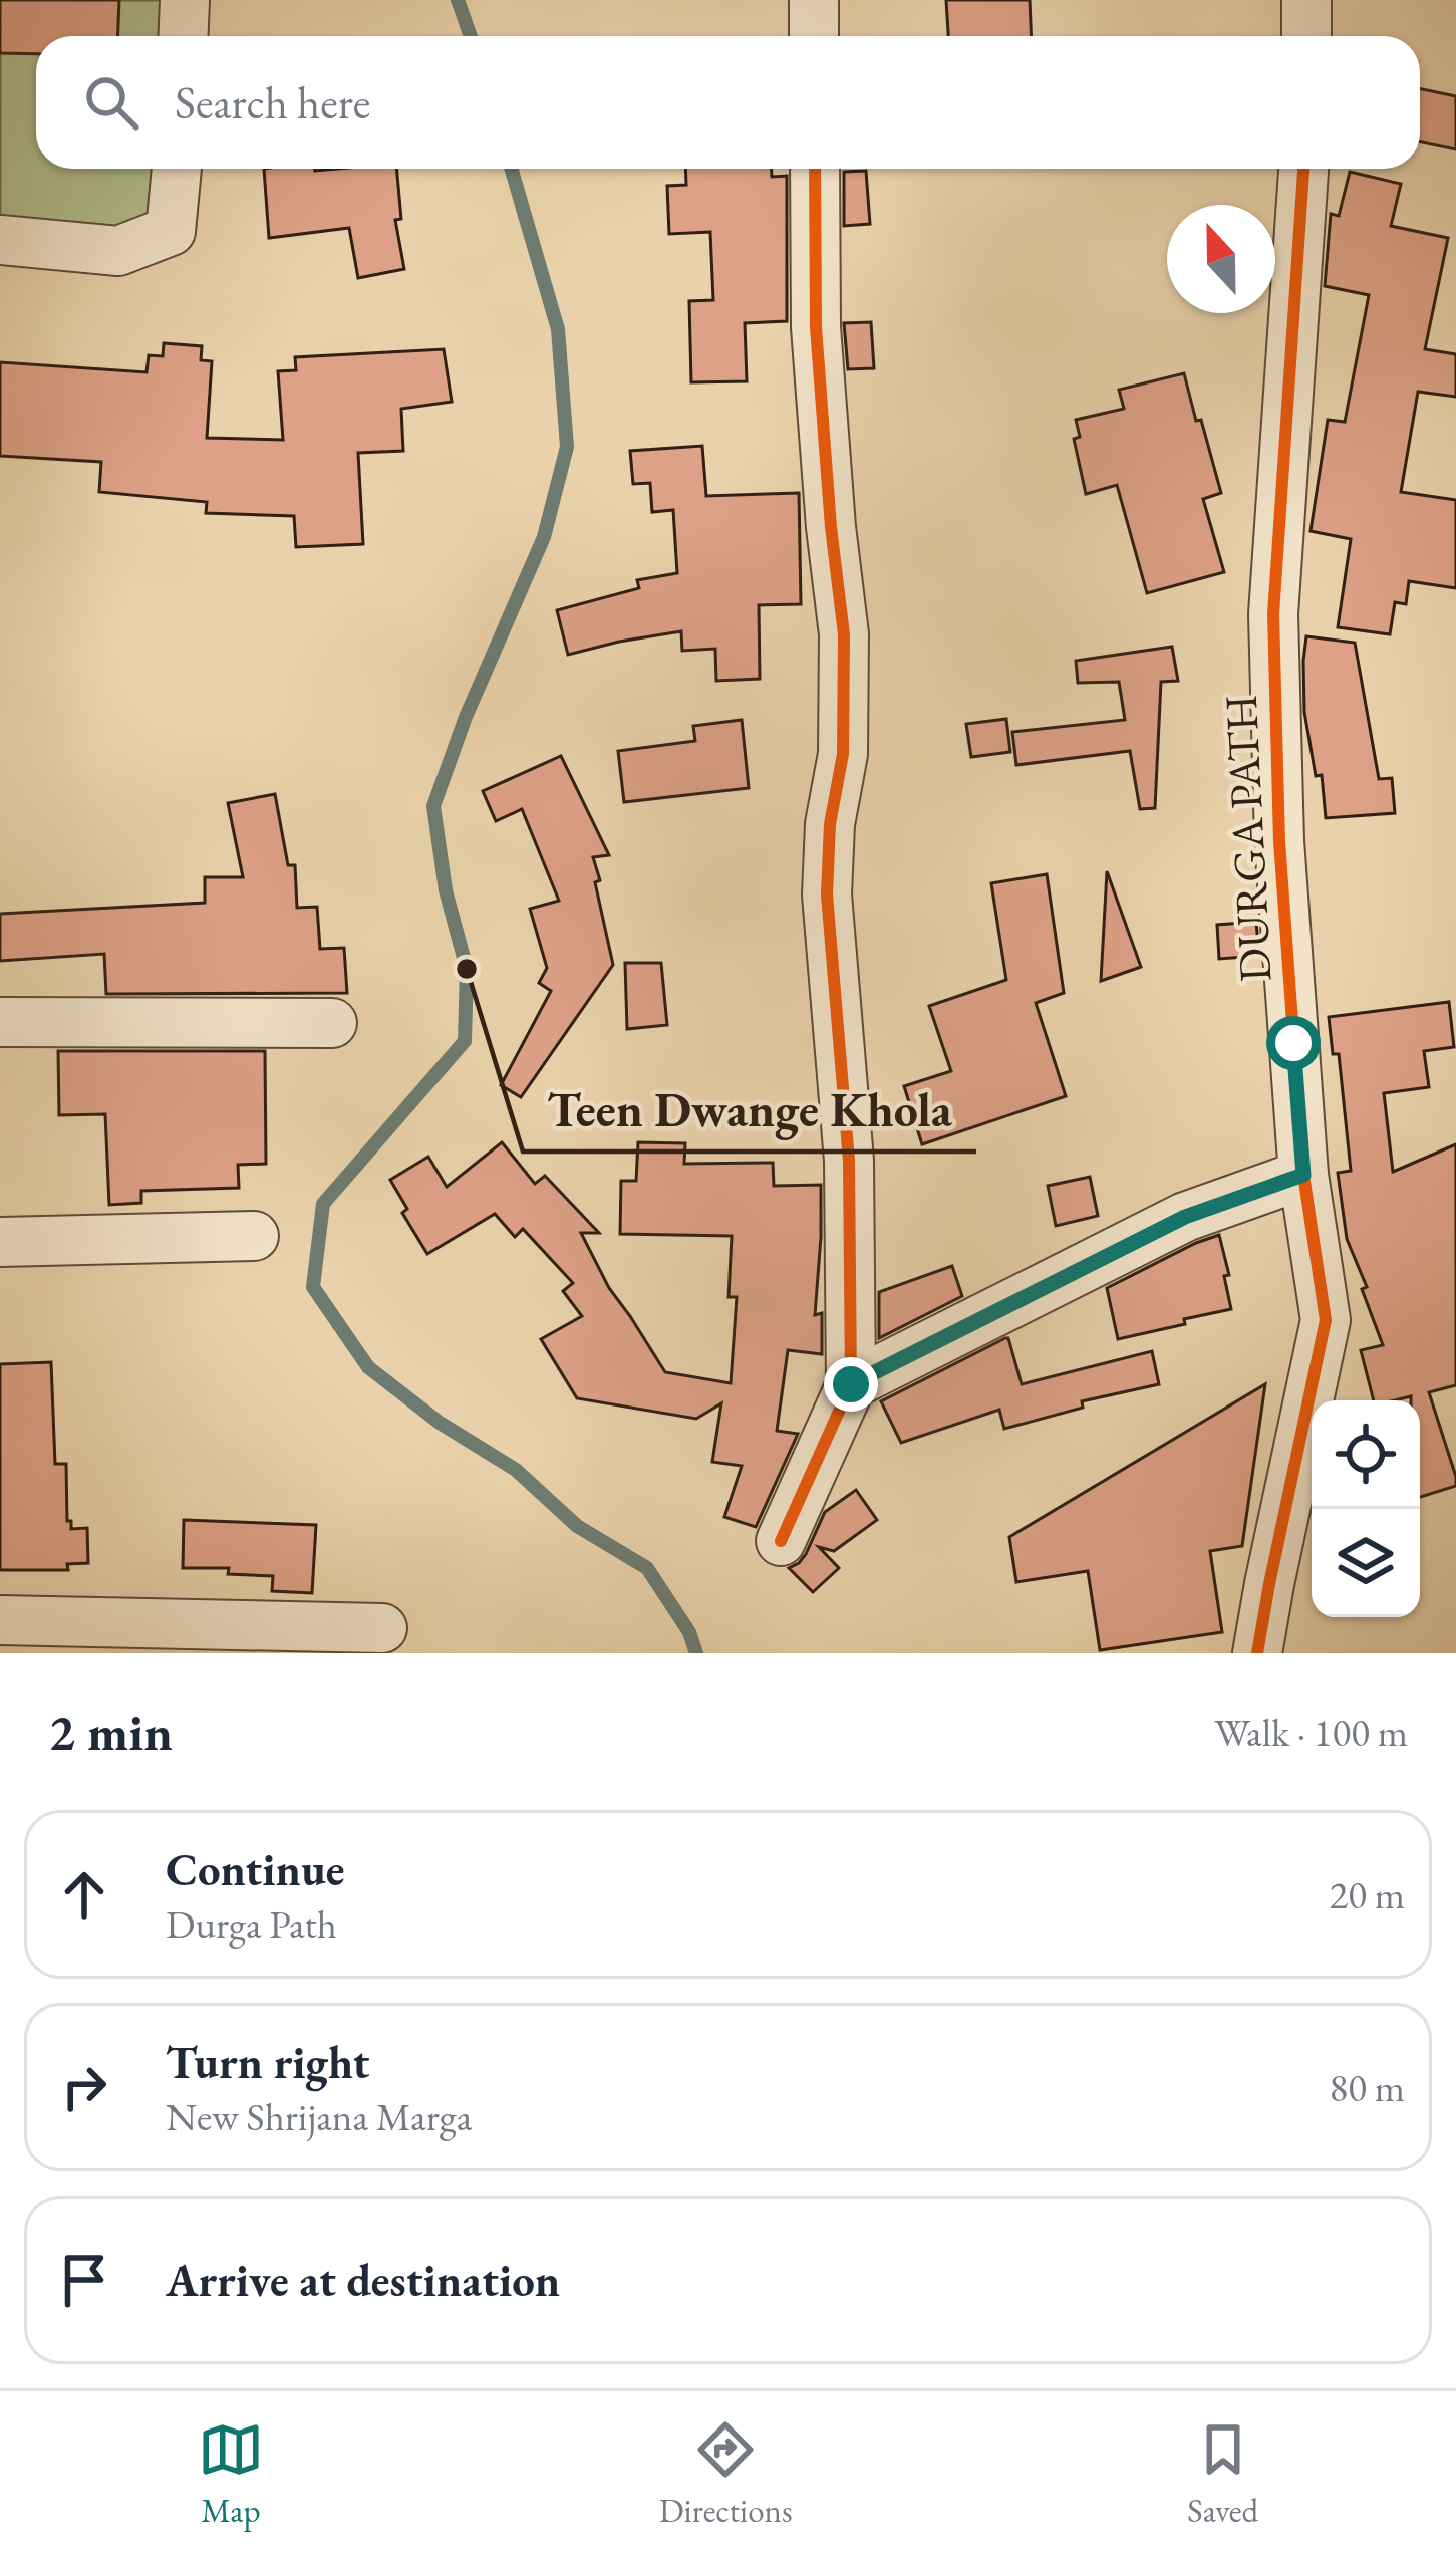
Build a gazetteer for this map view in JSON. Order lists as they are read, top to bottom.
{
  "streets": {
    "street": ["DURGA PATH"]
  },
  "places": ["Teen Dwange Khola"],
  "north": "top",
  "page": {
    "search": "Search here",
    "heading": ["2 min", "Walk · 100 m"],
    "list": [
      ["Continue", "Durga Path", "20 m"],
      ["Turn right", "New Shrijana Marga", "80 m"],
      "Arrive at destination"
    ],
    "nav": ["Map", "Directions", "Saved"]
  }
}
